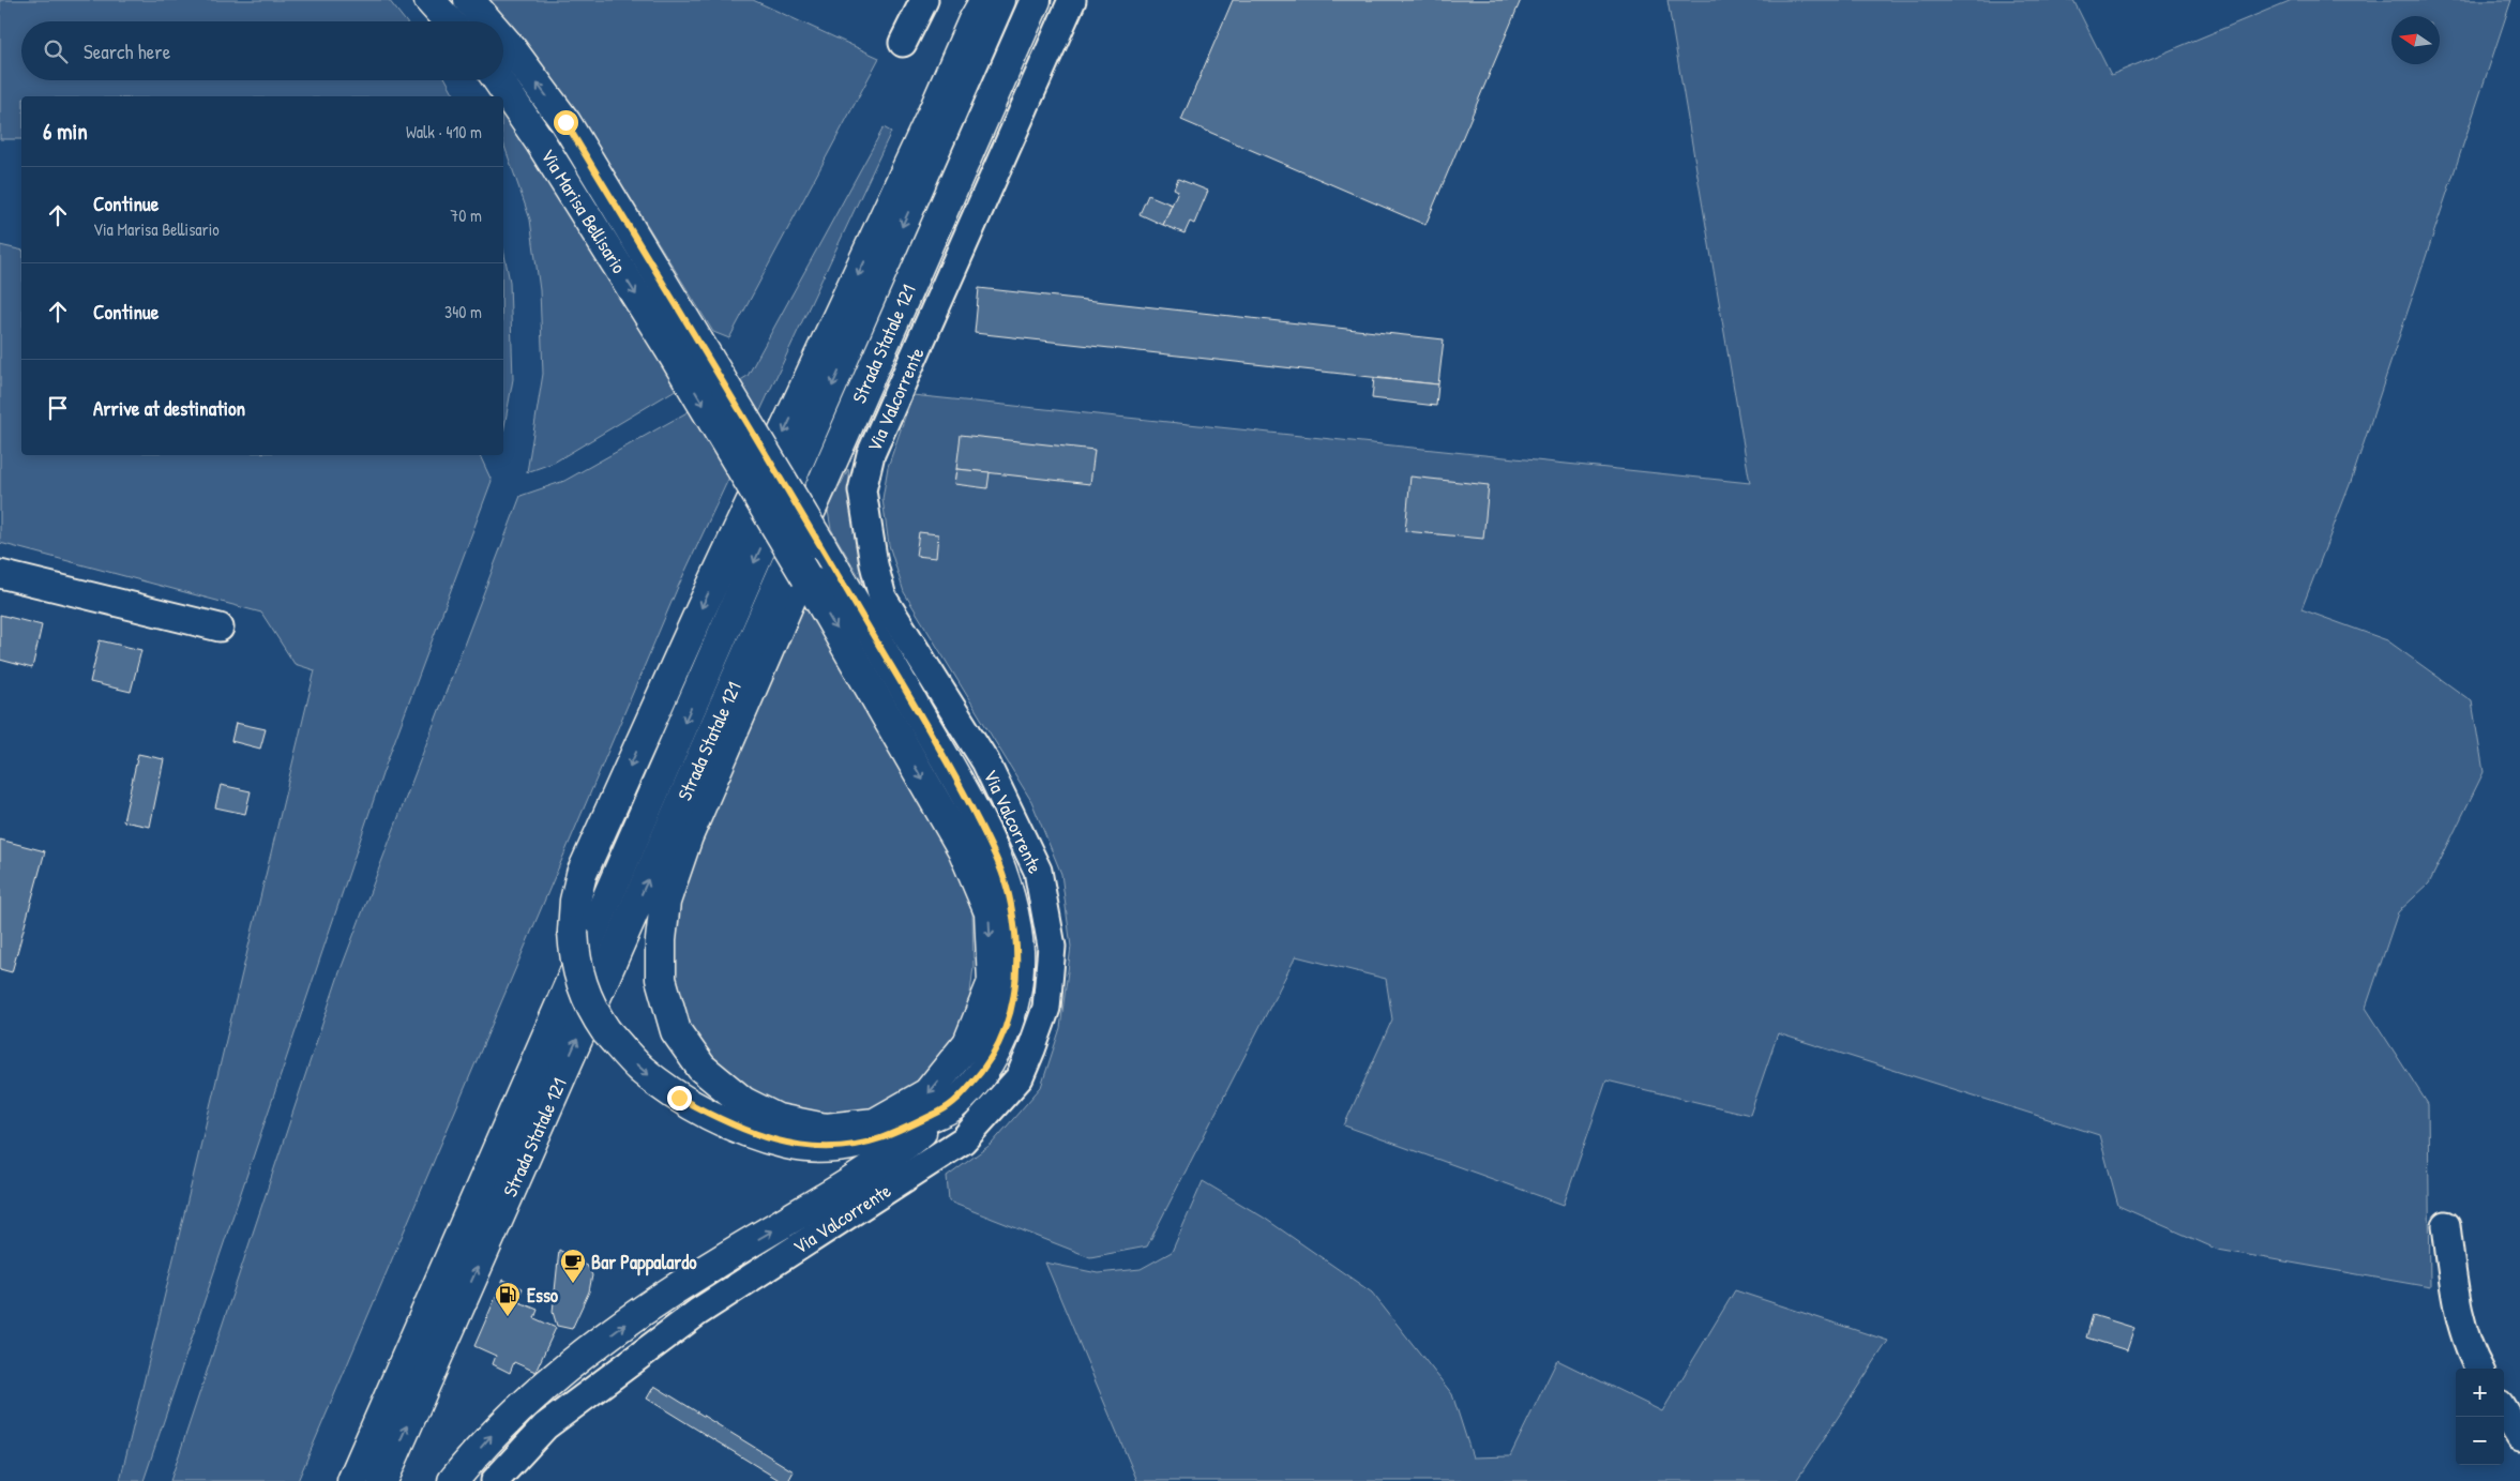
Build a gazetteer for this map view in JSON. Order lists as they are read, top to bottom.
{
  "streets": {
    "main road": ["Via Marisa Bellisario", "Strada Statale 121"],
    "street": ["Via Valcorrente"]
  },
  "places": {
    "cafe": ["Bar Pappalardo"],
    "fuel station": ["Esso"]
  },
  "north": "left",
  "page": {
    "search": "Search here",
    "heading": ["6 min", "Walk · 410 m"],
    "list": [
      ["Continue", "Via Marisa Bellisario", "70 m"],
      ["Continue", "340 m"],
      "Arrive at destination"
    ],
    "map_buttons": ["+", "−"]
  }
}
